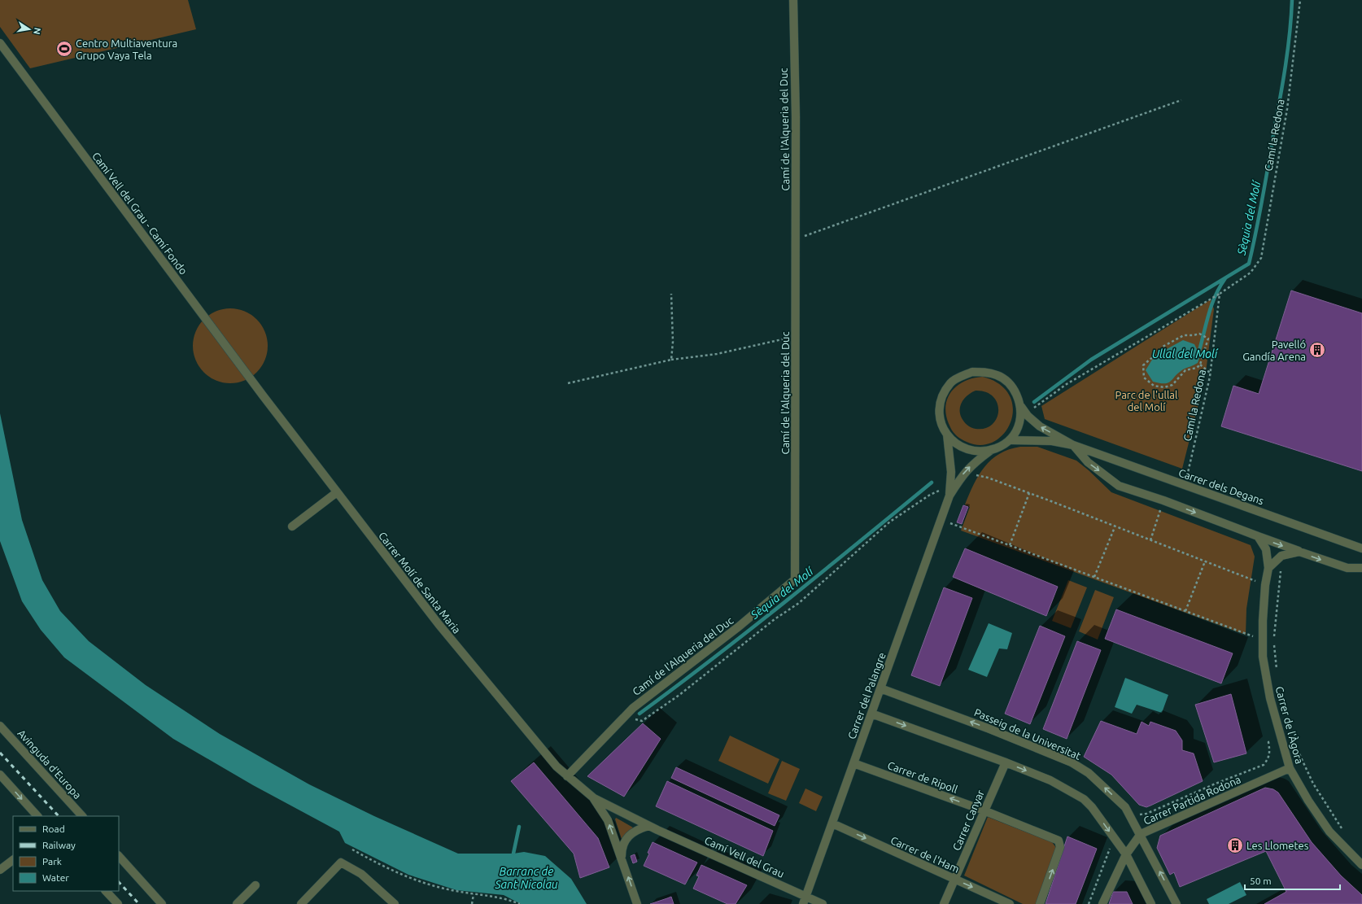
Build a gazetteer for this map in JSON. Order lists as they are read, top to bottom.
{
  "streets": {
    "street": [
      "Camí de l'Alqueria del Duc",
      "Camí Vell del Grau - Camí Fondo",
      "Carrer dels Degans",
      "Carrer Molí de Santa Maria",
      "Carrer del Palangre",
      "Carrer de l'Àgora",
      "Passeig de la Universitat",
      "Avinguda d'Europa",
      "Carrer de Ripoll",
      "Carrer Partida Rodona",
      "Carrer Canyar",
      "Carrer de l'Ham",
      "Camí Vell del Grau"
    ],
    "path": ["Camí la Redona"]
  },
  "crossings": [
    ["Camí la Redona", "Carrer dels Degans"],
    ["Camí Vell del Grau - Camí Fondo", "Carrer Molí de Santa Maria"],
    ["Carrer dels Degans", "Carrer del Palangre"],
    ["Carrer Molí de Santa Maria", "Camí Vell del Grau"],
    ["Carrer del Palangre", "Passeig de la Universitat"],
    ["Carrer del Palangre", "Carrer de Ripoll"],
    ["Carrer del Palangre", "Carrer de l'Ham"],
    ["Carrer del Palangre", "Camí Vell del Grau"],
    ["Carrer de l'Àgora", "Carrer Partida Rodona"],
    ["Passeig de la Universitat", "Carrer Partida Rodona"],
    ["Carrer de Ripoll", "Carrer Canyar"],
    ["Carrer Canyar", "Carrer de l'Ham"]
  ],
  "one_way": ["Carrer de l'Ham"],
  "water": ["Sèquia del Molí", "Ullal del Molí", "Barranc de Sant Nicolau"],
  "parks": ["Parc de l'ullal del Molí"],
  "places": {
    "sports": ["Centro Multiaventura Grupo Vaya Tela"],
    "building": ["Pavelló Gandía Arena", "Les Llometes"]
  },
  "legend": [
    "Road",
    "Railway",
    "Park",
    "Water"
  ],
  "scale_bar": "50 m",
  "north": "right"
}
